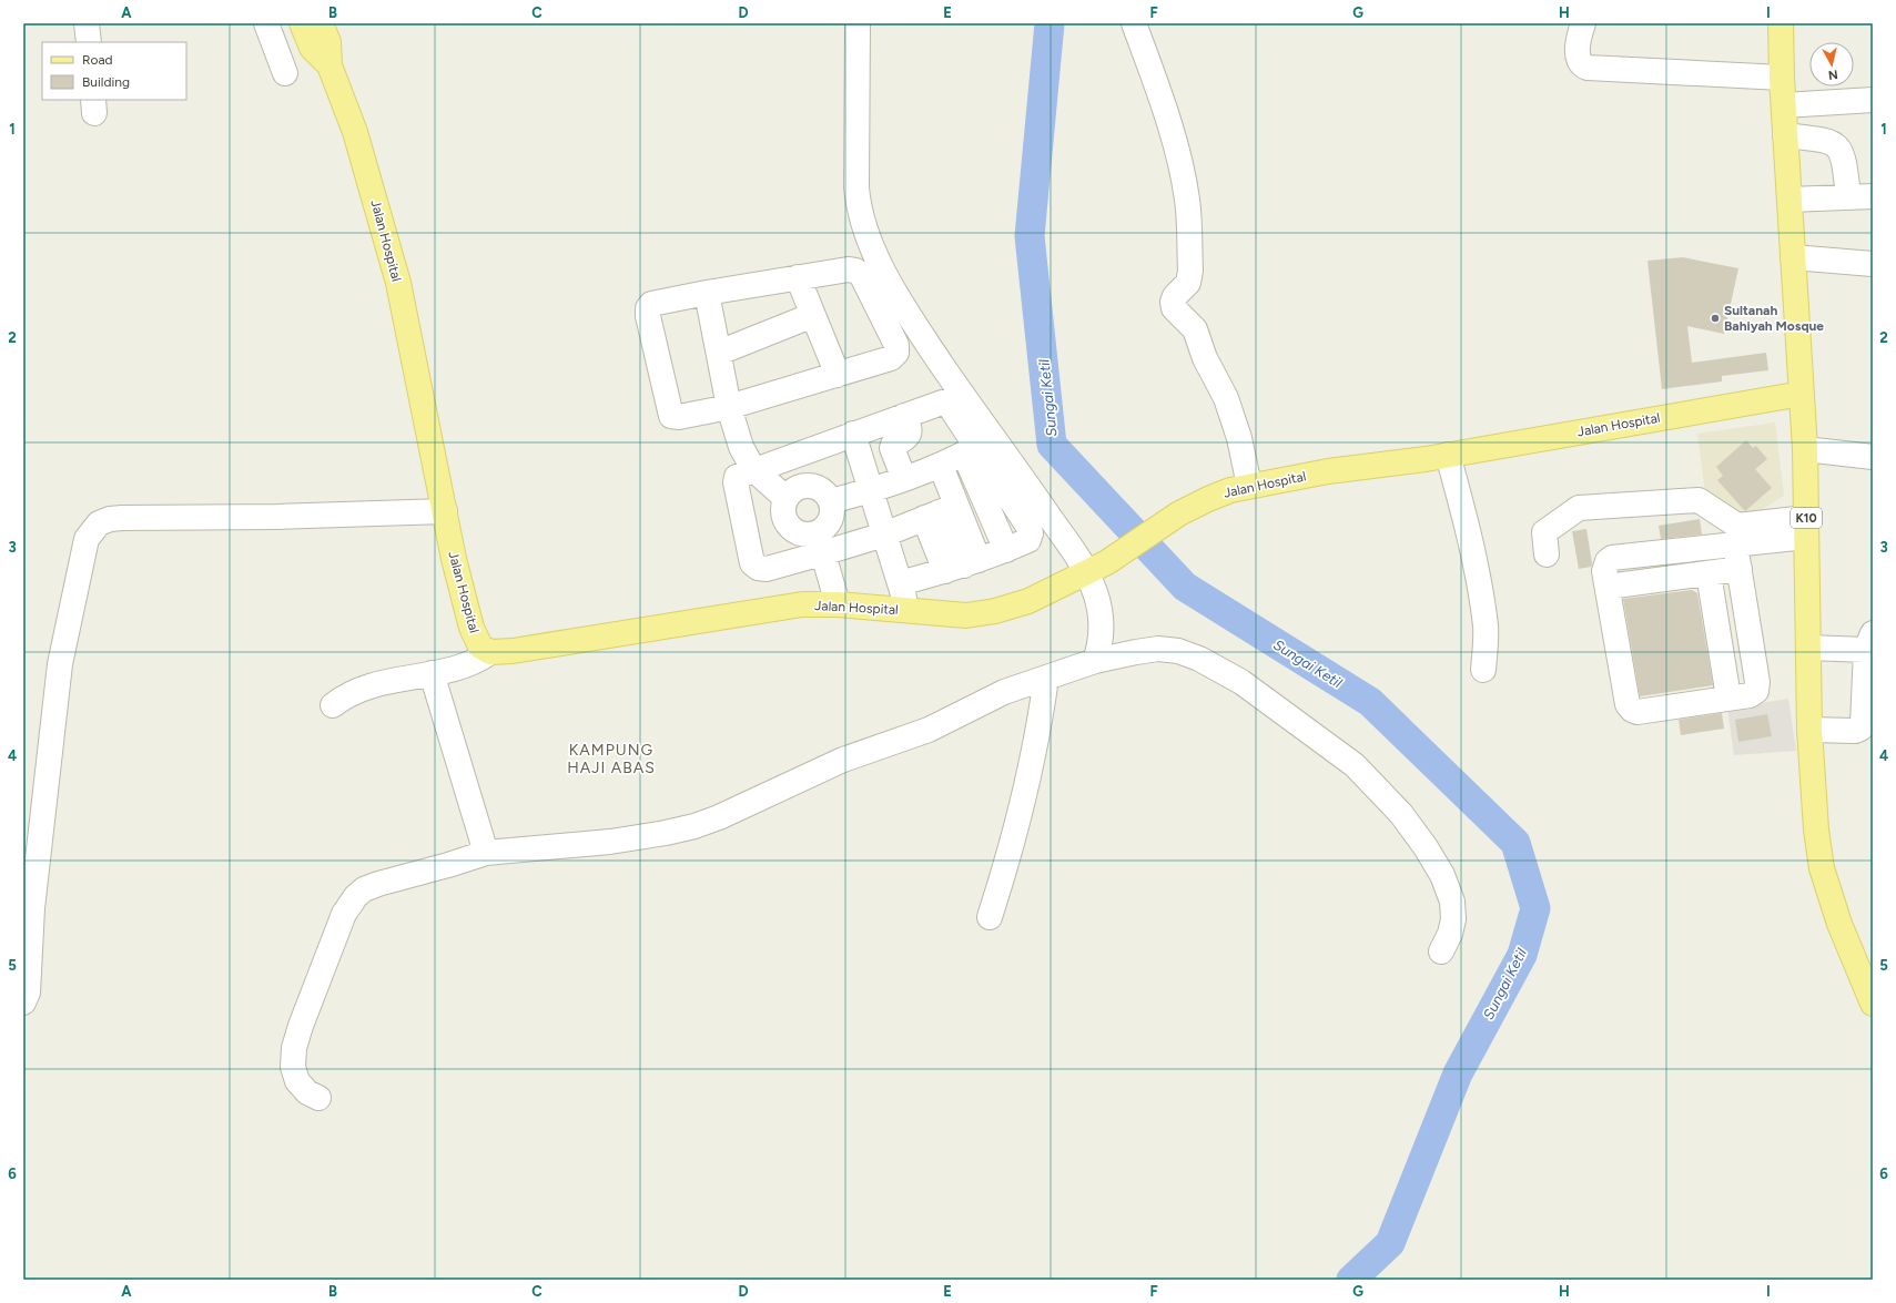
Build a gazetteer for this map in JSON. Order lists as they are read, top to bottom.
{
  "streets": {
    "main road": ["Jalan Hospital", "K10"]
  },
  "crossings": [
    ["Jalan Hospital", "K10"]
  ],
  "districts": ["KAMPUNG HAJI ABAS"],
  "water": ["Sungai Ketil"],
  "places": ["Sultanah Bahiyah Mosque"],
  "legend": ["Road", "Building"],
  "north": "bottom",
  "grid": {
    "columns": [
      "A",
      "B",
      "C",
      "D",
      "E",
      "F",
      "G",
      "H",
      "I"
    ],
    "rows": [
      "1",
      "2",
      "3",
      "4",
      "5",
      "6"
    ]
  }
}
